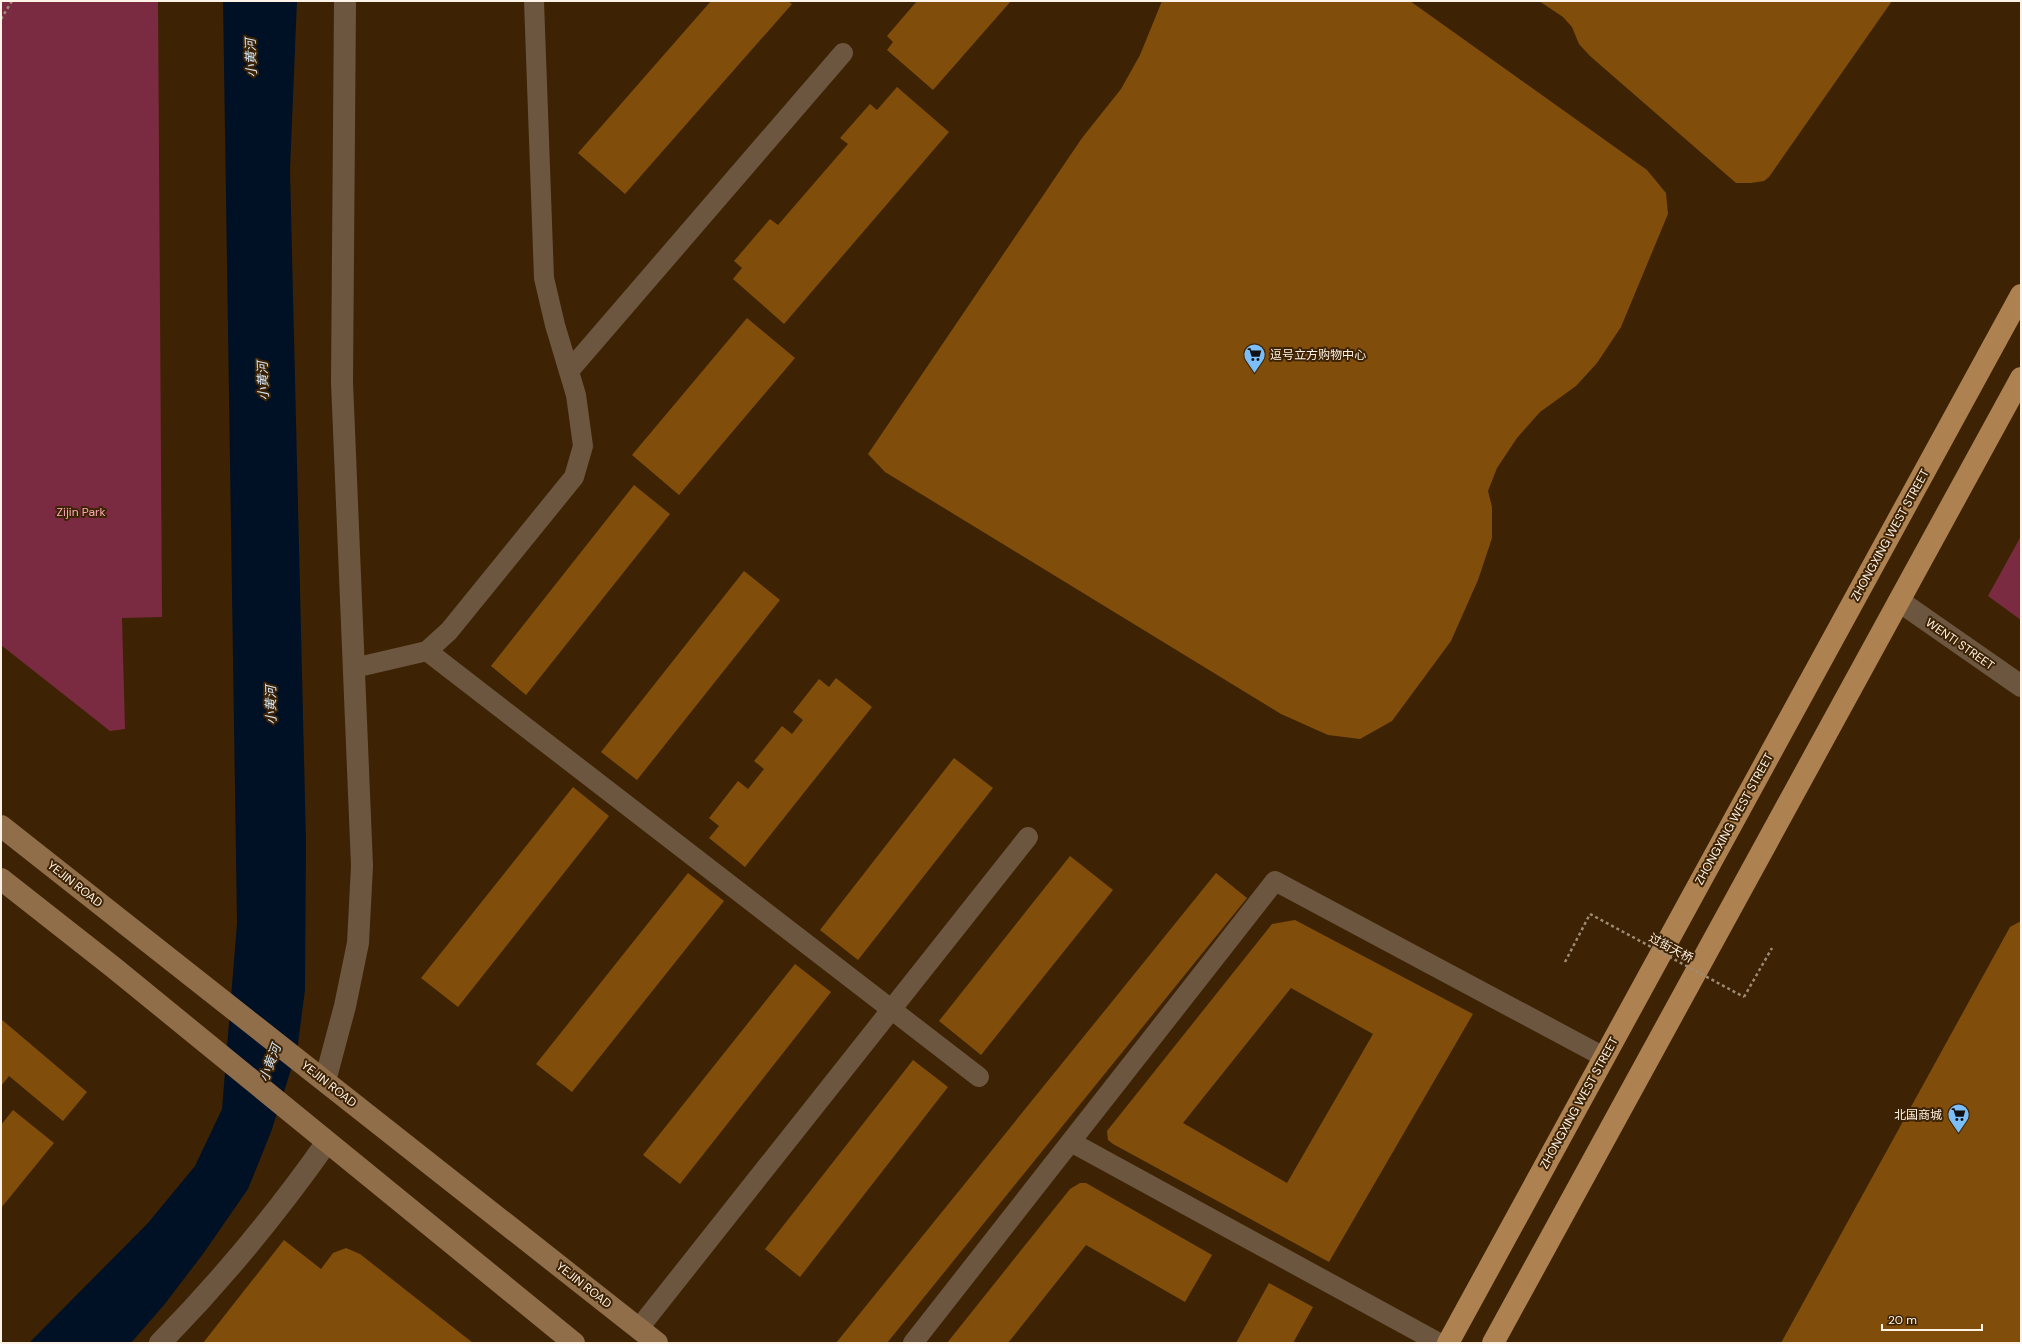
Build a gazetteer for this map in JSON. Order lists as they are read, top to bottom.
{
  "streets": {
    "main road": ["ZHONGXING WEST STREET"],
    "street": ["WENTI STREET", "YEJIN ROAD"],
    "path": ["过街天桥"]
  },
  "water": ["小黄河"],
  "parks": ["Zijin Park"],
  "places": {
    "supermarket": ["逗号立方购物中心", "北国商城"]
  },
  "scale_bar": "20 m"
}
